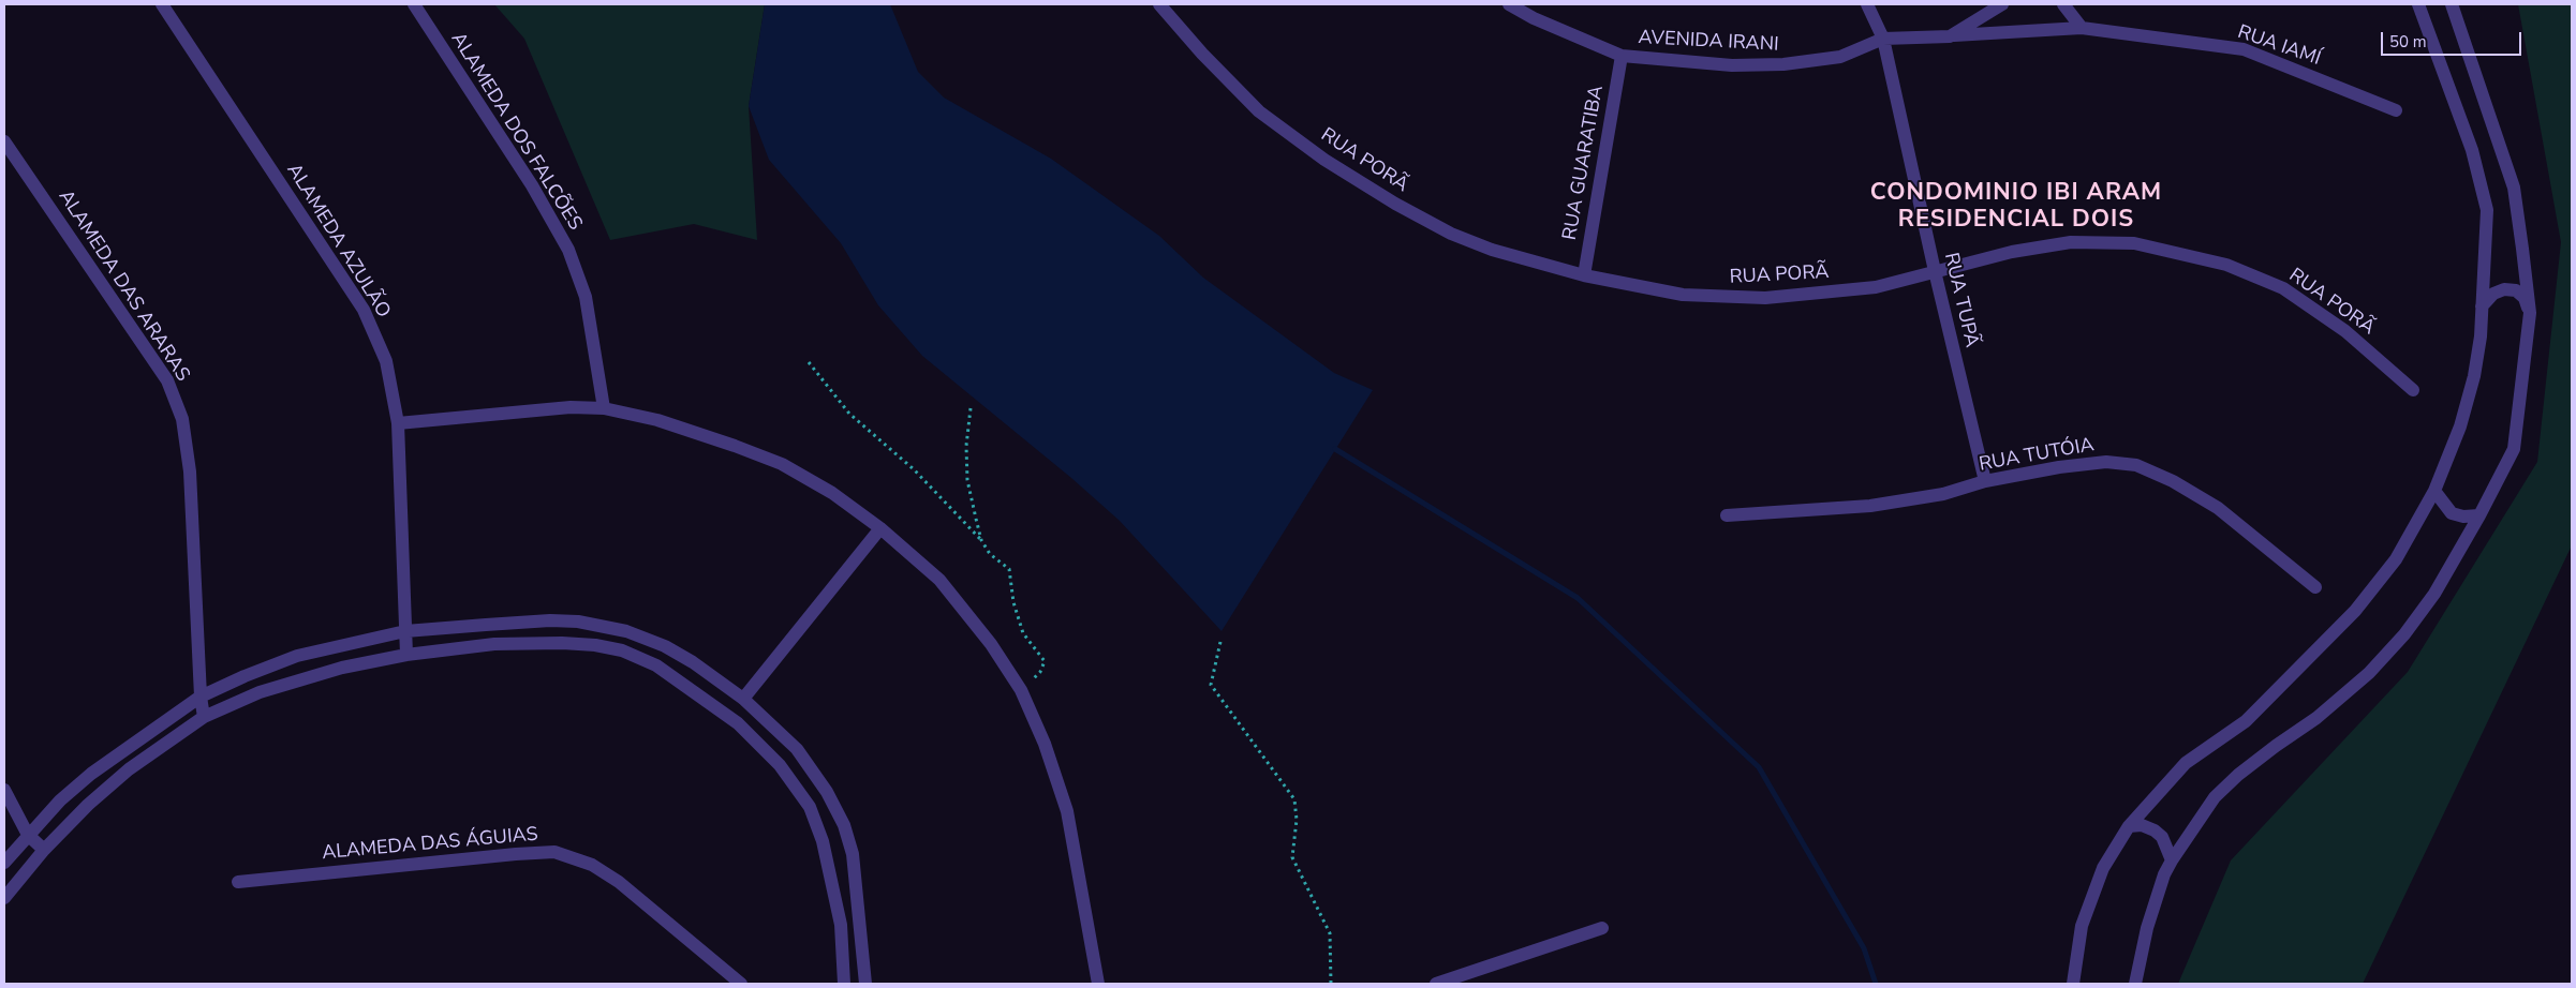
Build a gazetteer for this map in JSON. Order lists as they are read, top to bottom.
{
  "streets": {
    "street": [
      "AVENIDA IRANI",
      "RUA IAMÍ",
      "ALAMEDA DOS FALCÕES",
      "RUA PORÃ",
      "RUA GUARATIBA",
      "ALAMEDA AZULÃO",
      "ALAMEDA DAS ARARAS",
      "RUA TUPÃ",
      "RUA TUTÓIA",
      "ALAMEDA DAS ÁGUIAS"
    ]
  },
  "crossings": [
    ["AVENIDA IRANI", "RUA IAMÍ"],
    ["AVENIDA IRANI", "RUA GUARATIBA"],
    ["AVENIDA IRANI", "RUA TUPÃ"],
    ["RUA PORÃ", "RUA GUARATIBA"],
    ["RUA PORÃ", "RUA TUPÃ"],
    ["RUA TUPÃ", "RUA TUTÓIA"]
  ],
  "districts": ["CONDOMINIO IBI ARAM RESIDENCIAL DOIS"],
  "scale_bar": "50 m"
}
